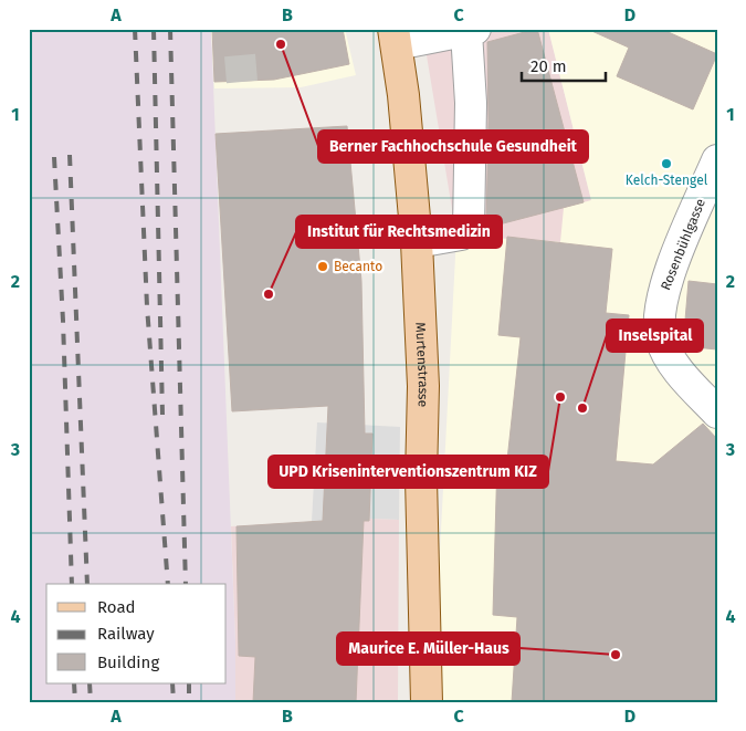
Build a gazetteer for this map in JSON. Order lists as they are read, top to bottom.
{
  "streets": {
    "main road": ["Murtenstrasse"],
    "street": ["Rosenbühlgasse"]
  },
  "places": [
    "Berner Fachhochschule Gesundheit",
    "Kelch-Stengel",
    "Becanto",
    "Institut für Rechtsmedizin",
    "UPD Kriseninterventionszentrum KIZ",
    "Inselspital",
    "Maurice E. Müller-Haus"
  ],
  "legend": ["Road", "Railway", "Building"],
  "scale_bar": "20 m",
  "grid": {
    "columns": [
      "A",
      "B",
      "C",
      "D"
    ],
    "rows": [
      "1",
      "2",
      "3",
      "4"
    ]
  }
}
